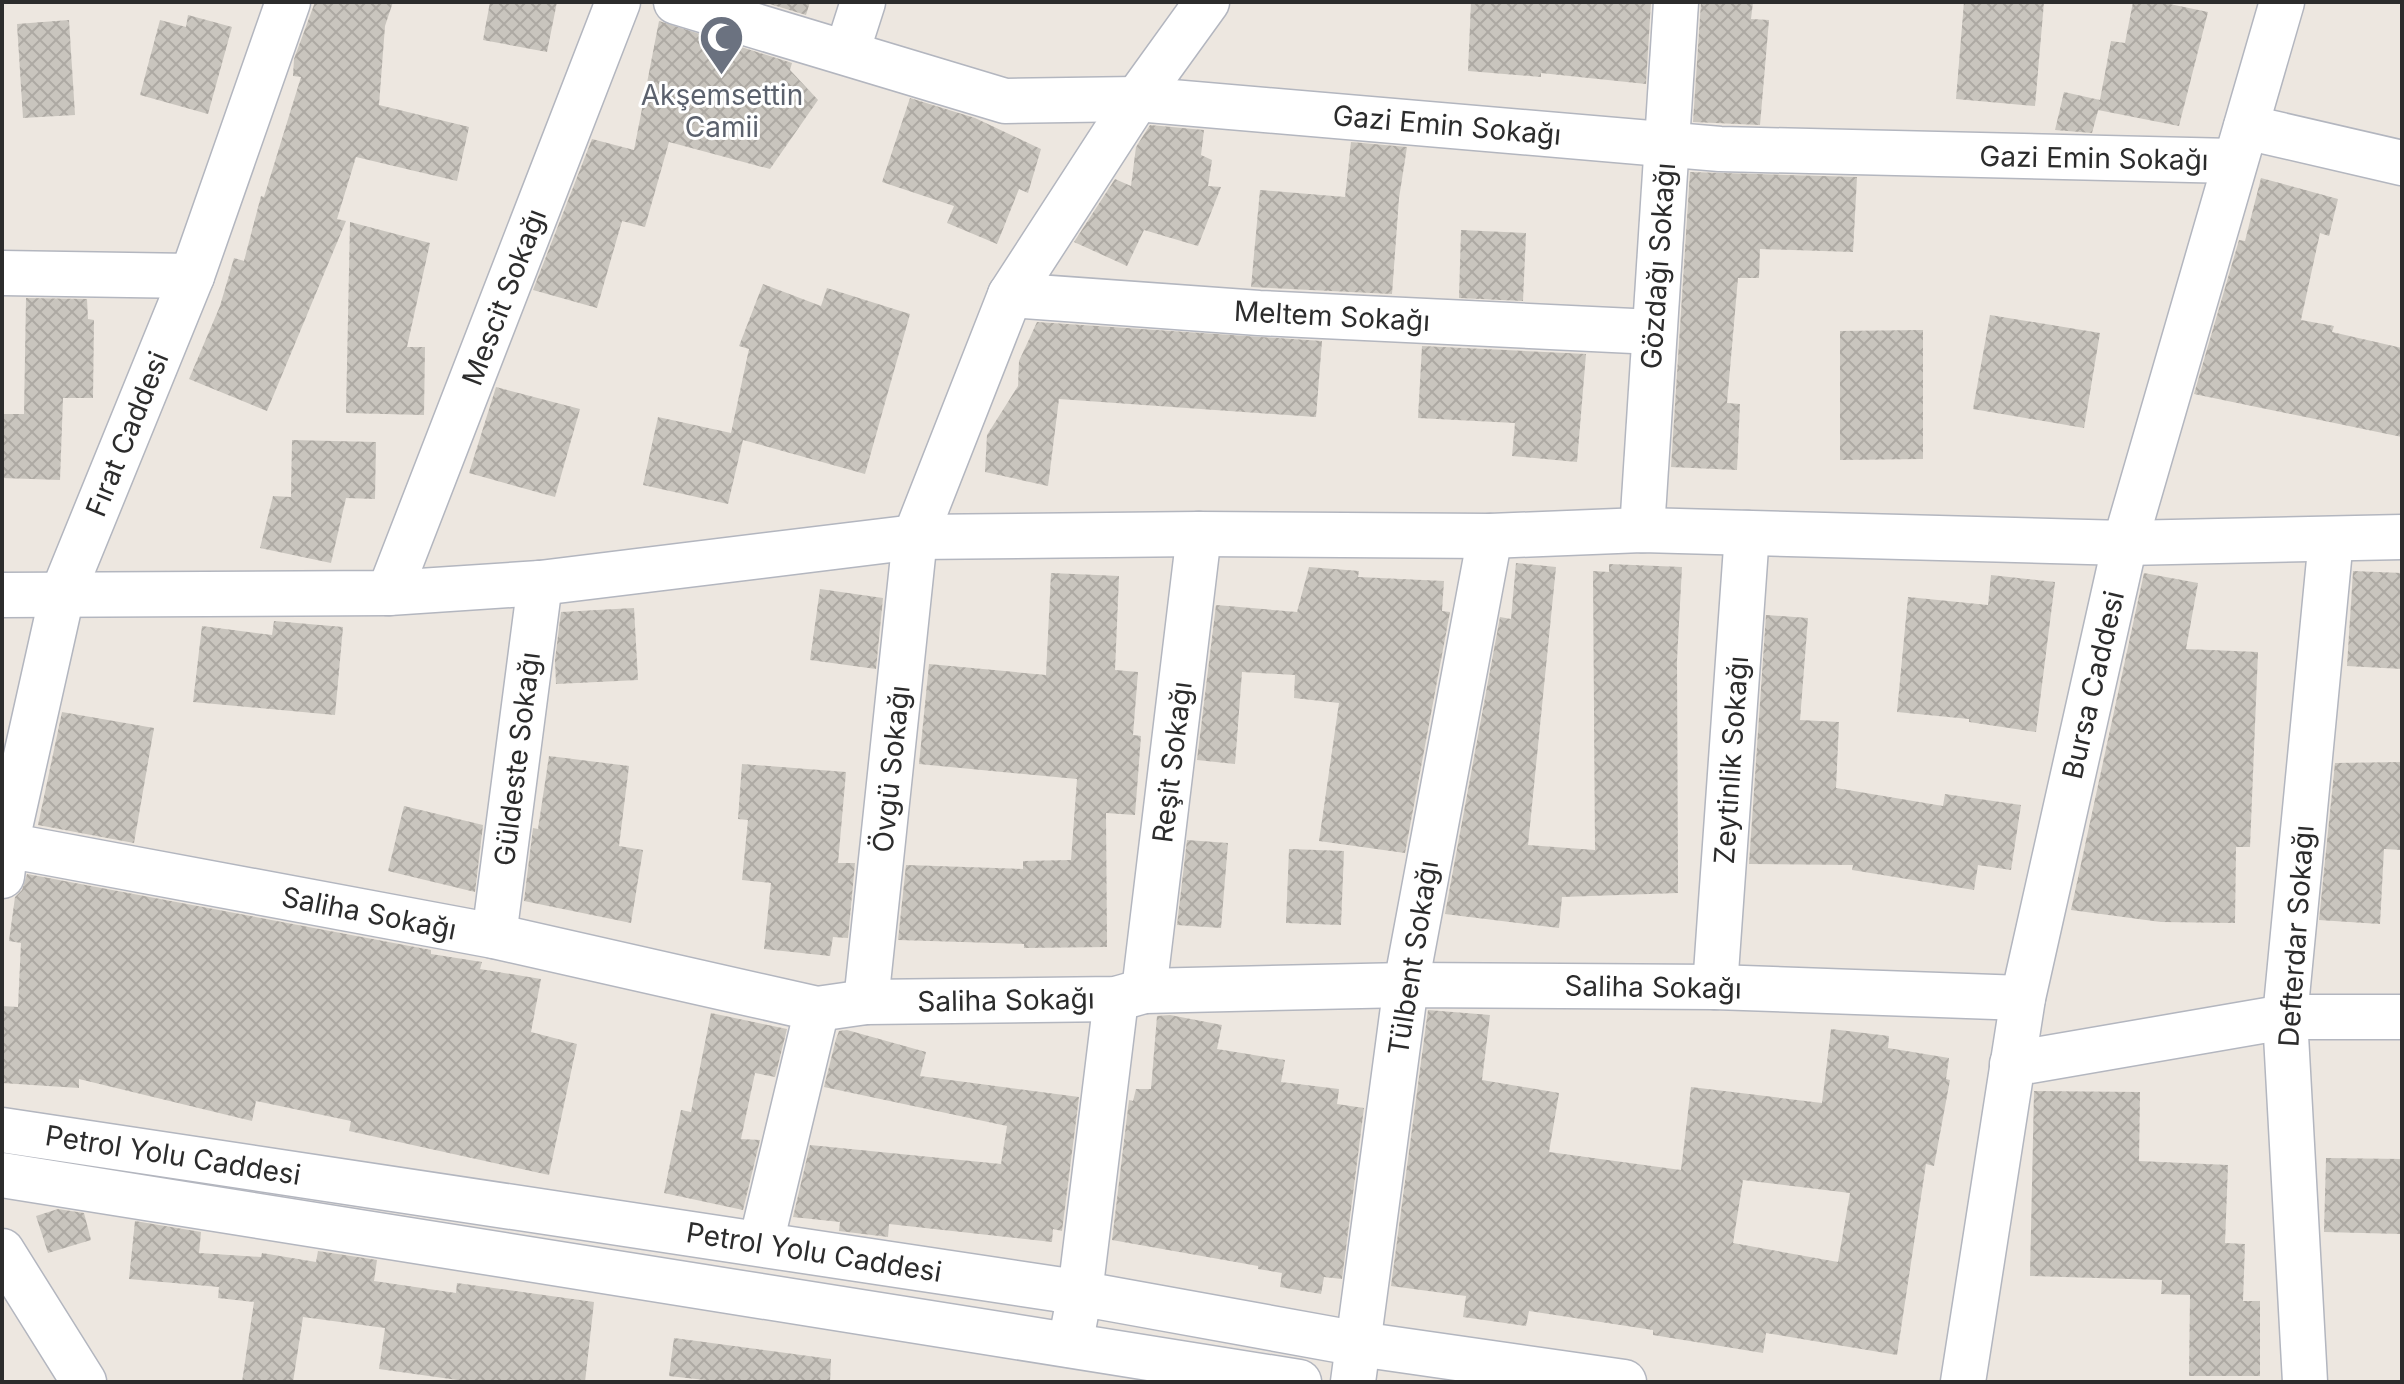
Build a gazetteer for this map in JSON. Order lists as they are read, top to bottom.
{
  "streets": {
    "street": [
      "Gazi Emin Sokağı",
      "Gözdağı Sokağı",
      "Mescit Sokağı",
      "Meltem Sokağı",
      "Fırat Caddesi",
      "Bursa Caddesi",
      "Güldeste Sokağı",
      "Zeytinlik Sokağı",
      "Reşit Sokağı",
      "Övgü Sokağı",
      "Saliha Sokağı",
      "Defterdar Sokağı",
      "Tülbent Sokağı",
      "Petrol Yolu Caddesi"
    ]
  },
  "crossings": [
    ["Gazi Emin Sokağı", "Gözdağı Sokağı"],
    ["Gazi Emin Sokağı", "Bursa Caddesi"],
    ["Gazi Emin Sokağı", "Övgü Sokağı"],
    ["Gözdağı Sokağı", "Meltem Sokağı"],
    ["Meltem Sokağı", "Övgü Sokağı"],
    ["Fırat Caddesi", "Saliha Sokağı"],
    ["Bursa Caddesi", "Saliha Sokağı"],
    ["Güldeste Sokağı", "Saliha Sokağı"],
    ["Zeytinlik Sokağı", "Saliha Sokağı"],
    ["Reşit Sokağı", "Saliha Sokağı"],
    ["Reşit Sokağı", "Petrol Yolu Caddesi"],
    ["Övgü Sokağı", "Saliha Sokağı"],
    ["Saliha Sokağı", "Tülbent Sokağı"],
    ["Tülbent Sokağı", "Petrol Yolu Caddesi"]
  ],
  "places": {
    "mosque": ["Akşemsettin Camii"]
  }
}
